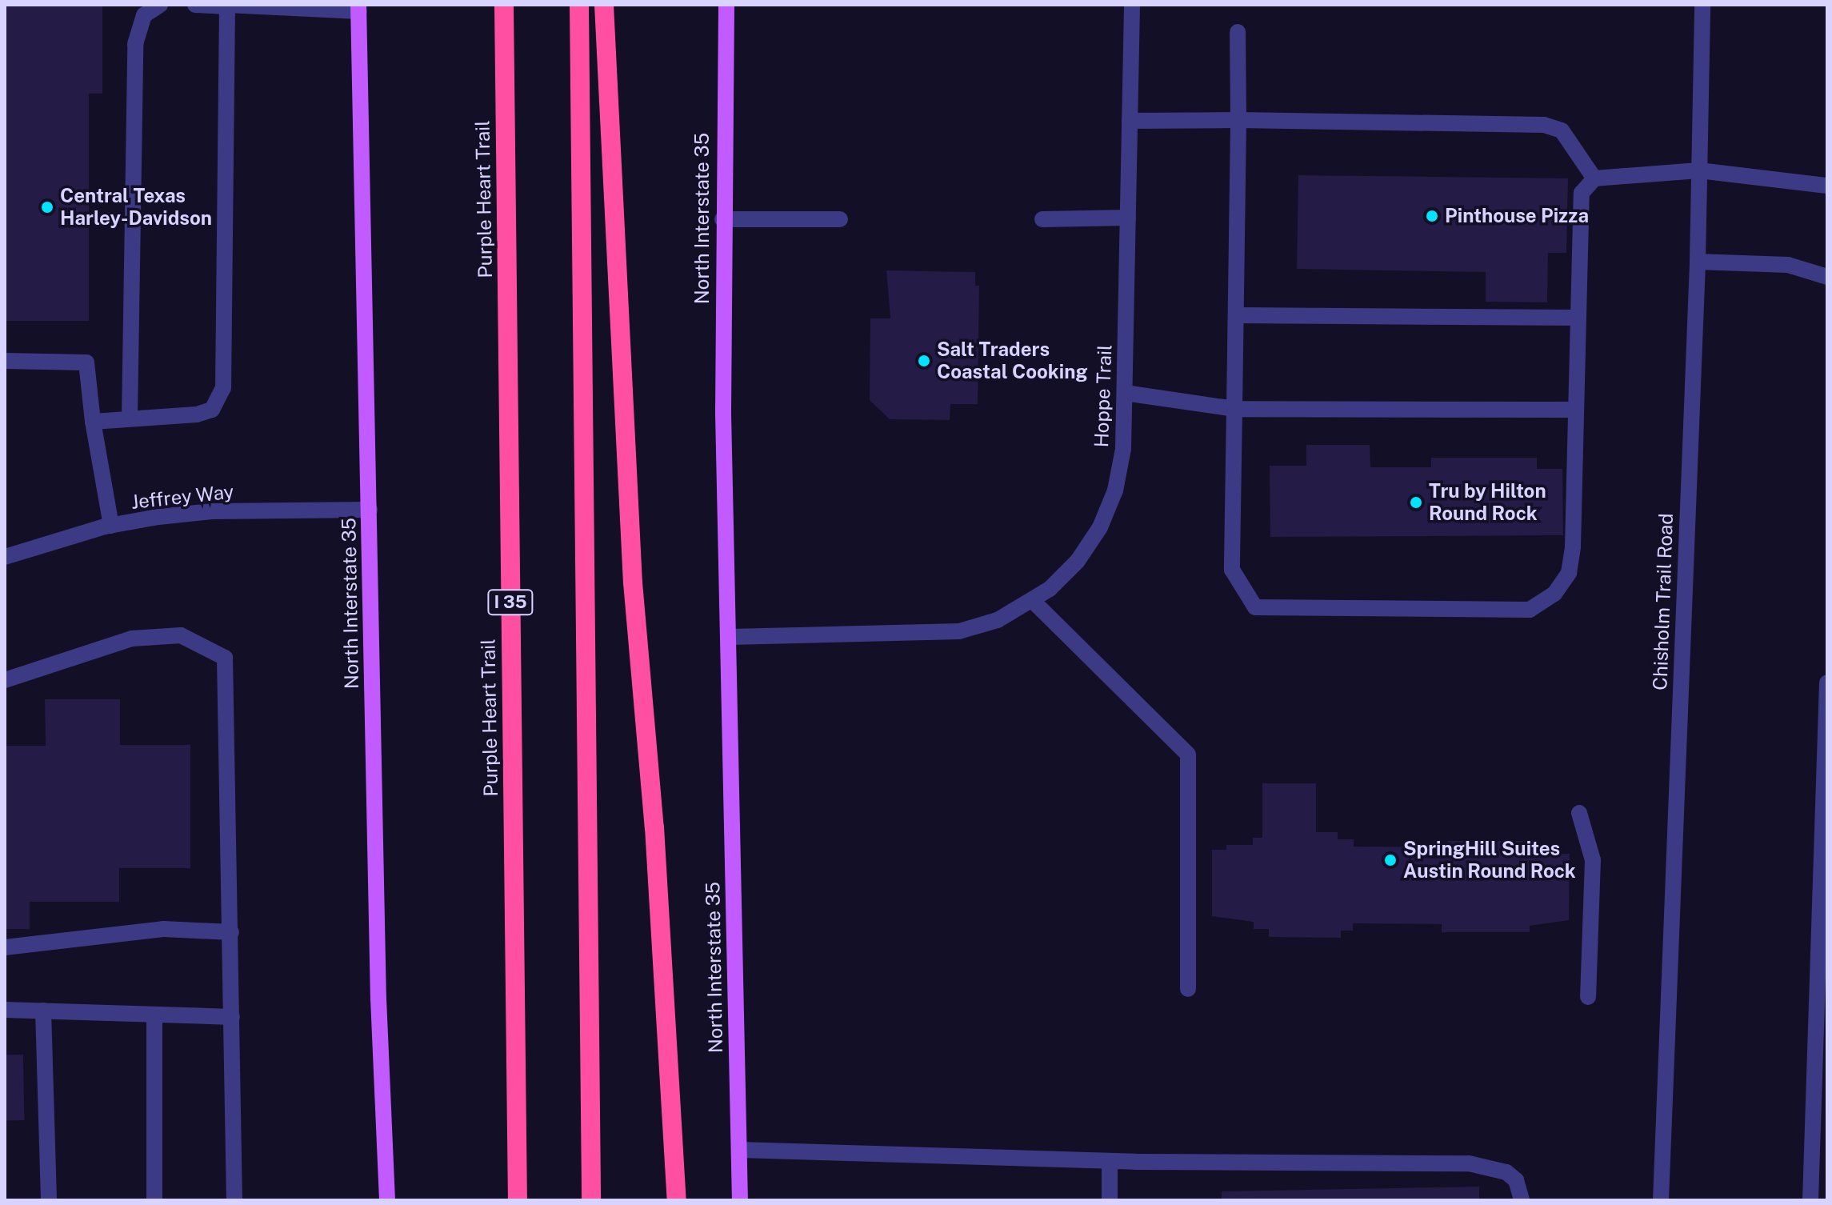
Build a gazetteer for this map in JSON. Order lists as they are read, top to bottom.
{
  "streets": {
    "highway": ["Purple Heart Trail", "I 35"],
    "main road": ["North Interstate 35"],
    "street": ["Hoppe Trail", "Jeffrey Way", "Chisholm Trail Road"]
  },
  "crossings": [
    ["North Interstate 35", "Hoppe Trail"],
    ["North Interstate 35", "Jeffrey Way"]
  ],
  "places": [
    "Central Texas Harley-Davidson",
    "Pinthouse Pizza",
    "Salt Traders Coastal Cooking",
    "Tru by Hilton Round Rock",
    "SpringHill Suites Austin Round Rock"
  ]
}
